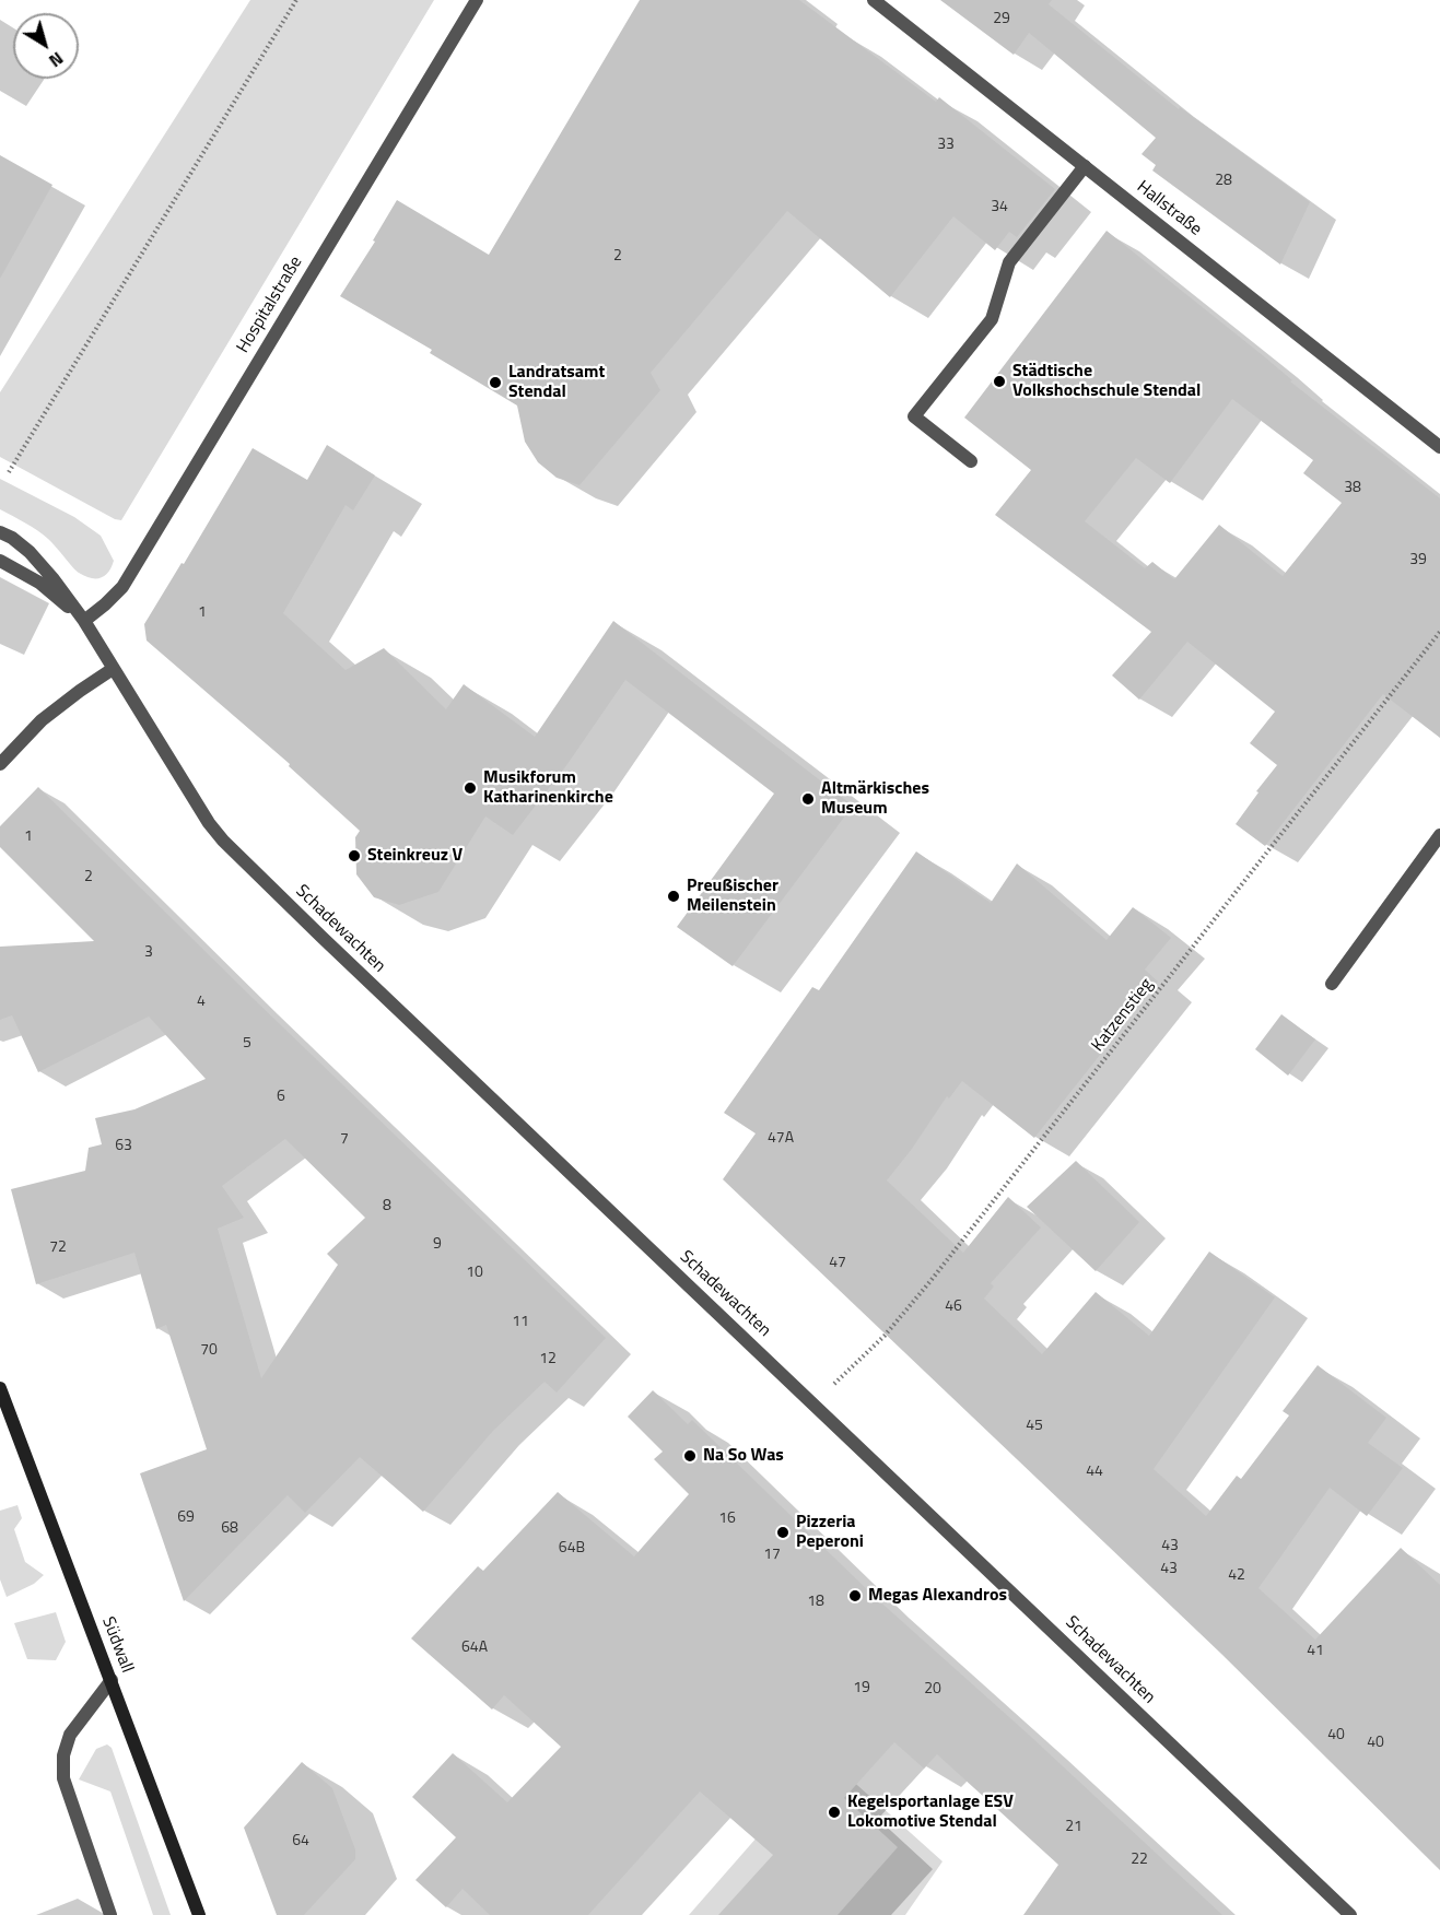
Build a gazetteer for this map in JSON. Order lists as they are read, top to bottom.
{
  "streets": {
    "main road": ["Südwall"],
    "street": ["Hallstraße", "Hospitalstraße", "Schadewachten"],
    "path": ["Katzenstieg"]
  },
  "crossings": [
    ["Hospitalstraße", "Schadewachten"],
    ["Schadewachten", "Katzenstieg"]
  ],
  "places": [
    "Städtische Volkshochschule Stendal",
    "Landratsamt Stendal",
    "Musikforum Katharinenkirche",
    "Altmärkisches Museum",
    "Steinkreuz V",
    "Preußischer Meilenstein",
    "Na So Was",
    "Pizzeria Peperoni",
    "Megas Alexandros",
    "Kegelsportanlage ESV Lokomotive Stendal"
  ],
  "house_numbers": [
    "29",
    "33",
    "28",
    "34",
    "2",
    "38",
    "39",
    "1",
    "1",
    "2",
    "3",
    "4",
    "5",
    "6",
    "47A",
    "7",
    "63",
    "8",
    "9",
    "72",
    "47",
    "10",
    "46",
    "11",
    "70",
    "12",
    "45",
    "44",
    "69",
    "16",
    "68",
    "43",
    "64B",
    "17",
    "43",
    "42",
    "18",
    "64A",
    "41",
    "19",
    "20",
    "40",
    "40",
    "21",
    "64",
    "22"
  ],
  "north": "bottom right"
}
